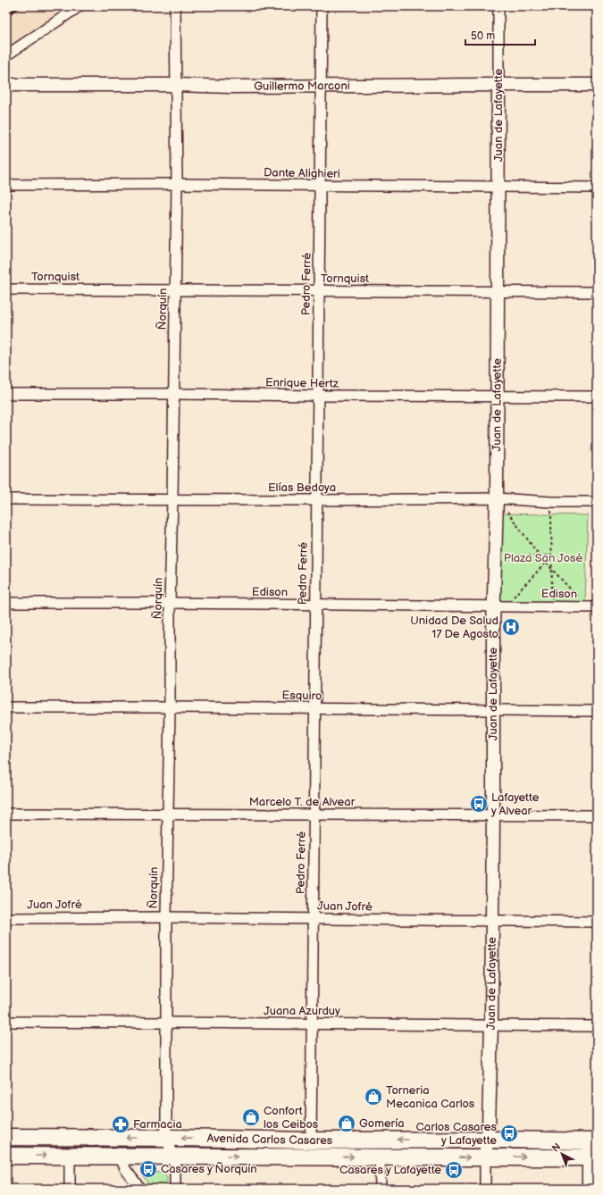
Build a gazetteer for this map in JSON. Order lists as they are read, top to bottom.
{
  "streets": {
    "main road": ["Avenida Carlos Casares"],
    "street": [
      "Guillermo Marconi",
      "Juan de Lafayette",
      "Dante Alighieri",
      "Tornquist",
      "Pedro Ferré",
      "Ñorquín",
      "Enrique Hertz",
      "Elías Bedoya",
      "Edison",
      "Esquiro",
      "Marcelo T. de Alvear",
      "Juan Jofré",
      "Juana Azurduy"
    ]
  },
  "crossings": [
    ["Guillermo Marconi", "Juan de Lafayette"],
    ["Guillermo Marconi", "Pedro Ferré"],
    ["Guillermo Marconi", "Ñorquín"],
    ["Juan de Lafayette", "Dante Alighieri"],
    ["Juan de Lafayette", "Tornquist"],
    ["Juan de Lafayette", "Enrique Hertz"],
    ["Juan de Lafayette", "Elías Bedoya"],
    ["Juan de Lafayette", "Edison"],
    ["Juan de Lafayette", "Esquiro"],
    ["Juan de Lafayette", "Marcelo T. de Alvear"],
    ["Juan de Lafayette", "Juan Jofré"],
    ["Juan de Lafayette", "Juana Azurduy"],
    ["Juan de Lafayette", "Avenida Carlos Casares"],
    ["Dante Alighieri", "Pedro Ferré"],
    ["Dante Alighieri", "Ñorquín"],
    ["Tornquist", "Pedro Ferré"],
    ["Tornquist", "Ñorquín"],
    ["Pedro Ferré", "Enrique Hertz"],
    ["Pedro Ferré", "Elías Bedoya"],
    ["Pedro Ferré", "Edison"],
    ["Pedro Ferré", "Esquiro"],
    ["Pedro Ferré", "Marcelo T. de Alvear"],
    ["Pedro Ferré", "Juan Jofré"],
    ["Pedro Ferré", "Juana Azurduy"],
    ["Pedro Ferré", "Avenida Carlos Casares"],
    ["Ñorquín", "Enrique Hertz"],
    ["Ñorquín", "Elías Bedoya"],
    ["Ñorquín", "Edison"],
    ["Ñorquín", "Esquiro"],
    ["Ñorquín", "Marcelo T. de Alvear"],
    ["Ñorquín", "Juan Jofré"],
    ["Ñorquín", "Juana Azurduy"],
    ["Ñorquín", "Avenida Carlos Casares"]
  ],
  "parks": ["Plaza San José"],
  "places": {
    "hospital": ["Unidad De Salud 17 De Agosto"],
    "bus stop": [
      "Lafayette y Alvear",
      "Carlos Casares y Lafayette",
      "Casares y Ñorquín",
      "Casares y Lafayette"
    ],
    "shop": ["Torneria Mecanica Carlos", "Confort los Ceibos", "Gomería"],
    "pharmacy": ["Farmacia"]
  },
  "scale_bar": "50 m",
  "north": "top left"
}
